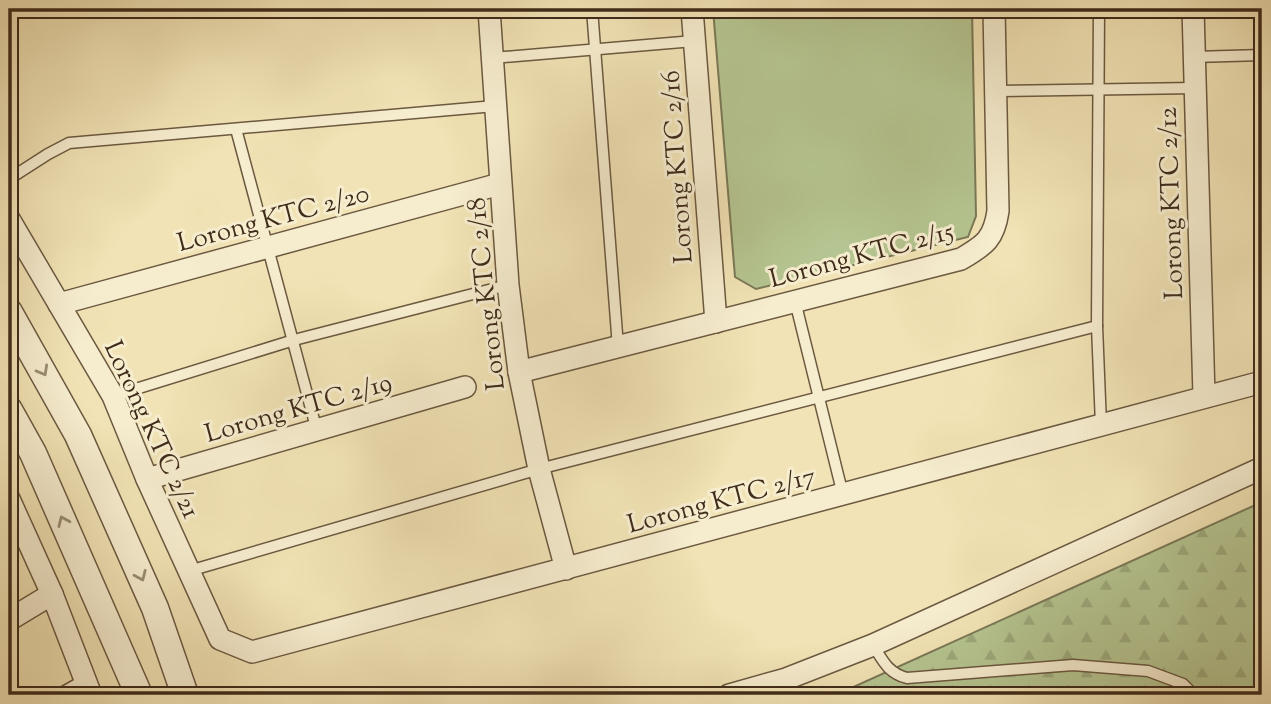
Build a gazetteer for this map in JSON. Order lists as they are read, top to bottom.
{
  "streets": {
    "street": [
      "Lorong KTC 2/16",
      "Lorong KTC 2/12",
      "Lorong KTC 2/20",
      "Lorong KTC 2/15",
      "Lorong KTC 2/18",
      "Lorong KTC 2/19",
      "Lorong KTC 2/21",
      "Lorong KTC 2/17"
    ]
  },
  "crossings": [
    ["Lorong KTC 2/16", "Lorong KTC 2/15"],
    ["Lorong KTC 2/12", "Lorong KTC 2/17"],
    ["Lorong KTC 2/20", "Lorong KTC 2/18"],
    ["Lorong KTC 2/20", "Lorong KTC 2/21"],
    ["Lorong KTC 2/15", "Lorong KTC 2/18"],
    ["Lorong KTC 2/18", "Lorong KTC 2/17"],
    ["Lorong KTC 2/19", "Lorong KTC 2/21"],
    ["Lorong KTC 2/21", "Lorong KTC 2/17"]
  ]
}
